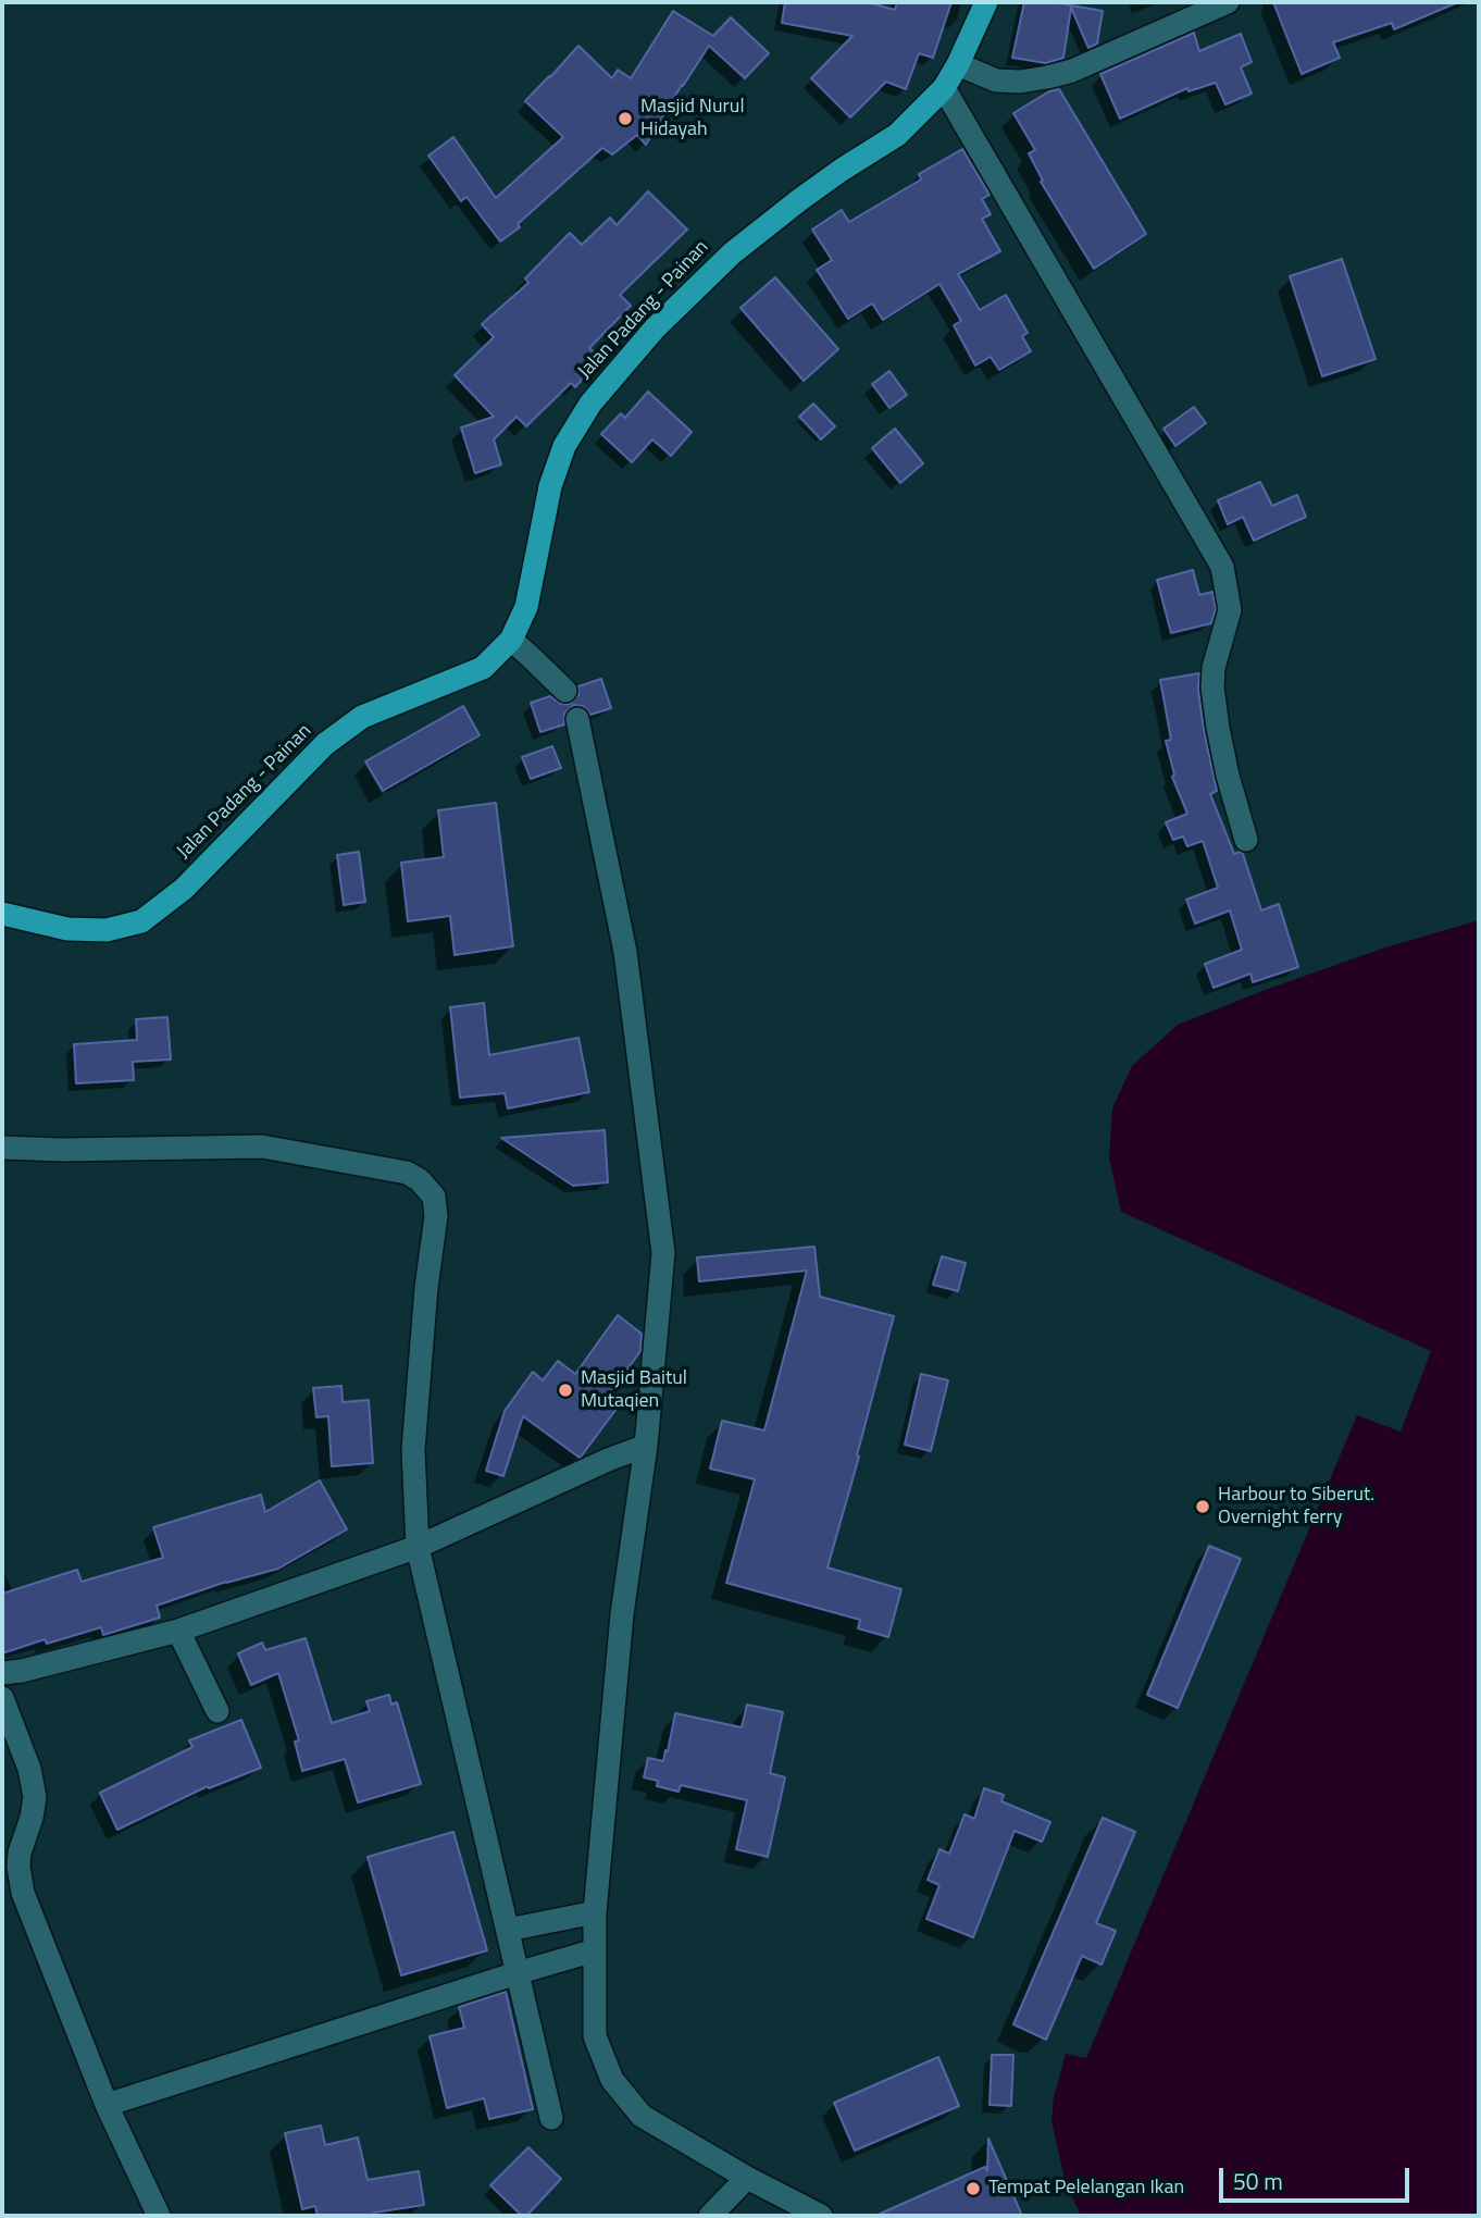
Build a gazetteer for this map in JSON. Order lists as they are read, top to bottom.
{
  "streets": {
    "highway": ["Jalan Padang - Painan"]
  },
  "places": [
    "Masjid Nurul Hidayah",
    "Masjid Baitul Mutaqien",
    "Harbour to Siberut. Overnight ferry",
    "Tempat Pelelangan Ikan"
  ],
  "scale_bar": "50 m"
}
